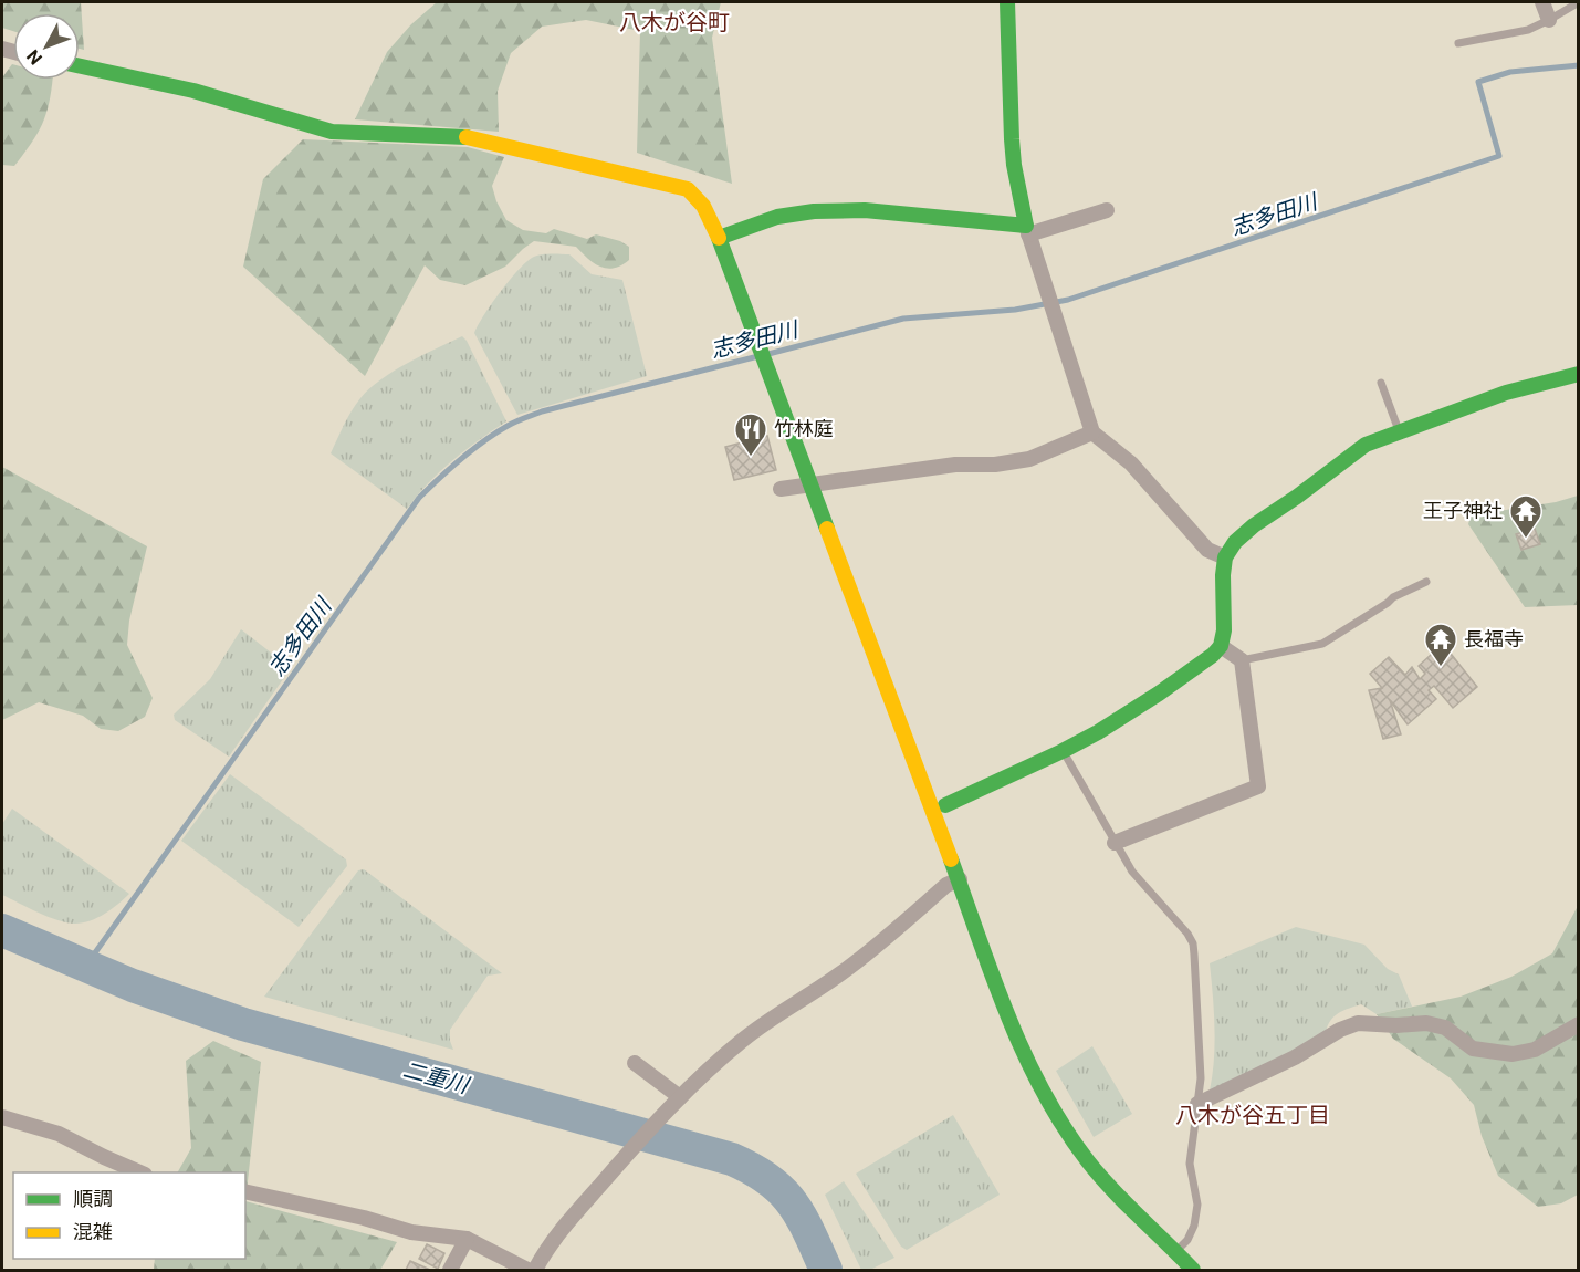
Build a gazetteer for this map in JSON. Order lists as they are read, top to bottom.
{
  "districts": ["八木が谷町", "八木が谷五丁目"],
  "water": ["志多田川", "二重川"],
  "places": {
    "restaurant": ["竹林庭"],
    "temple": ["王子神社", "長福寺"]
  },
  "legend": ["順調", "混雑"],
  "north": "bottom left"
}
